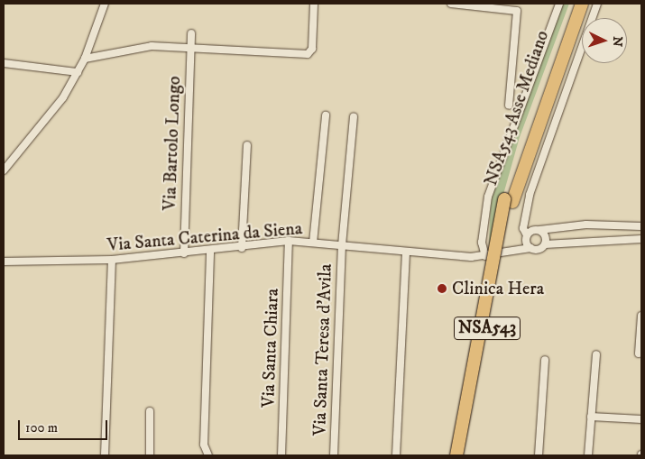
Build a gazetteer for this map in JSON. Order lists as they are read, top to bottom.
{
  "streets": {
    "highway": ["NSA543 Asse Mediano", "NSA543"],
    "street": [
      "Via Bartolo Longo",
      "Via Santa Caterina da Siena",
      "Via Santa Chiara",
      "Via Santa Teresa d'Avila"
    ]
  },
  "crossings": [
    ["Via Bartolo Longo", "Via Santa Caterina da Siena"],
    ["Via Santa Caterina da Siena", "Via Santa Chiara"],
    ["Via Santa Caterina da Siena", "Via Santa Teresa d'Avila"]
  ],
  "places": ["Clinica Hera"],
  "scale_bar": "100 m",
  "north": "right"
}
